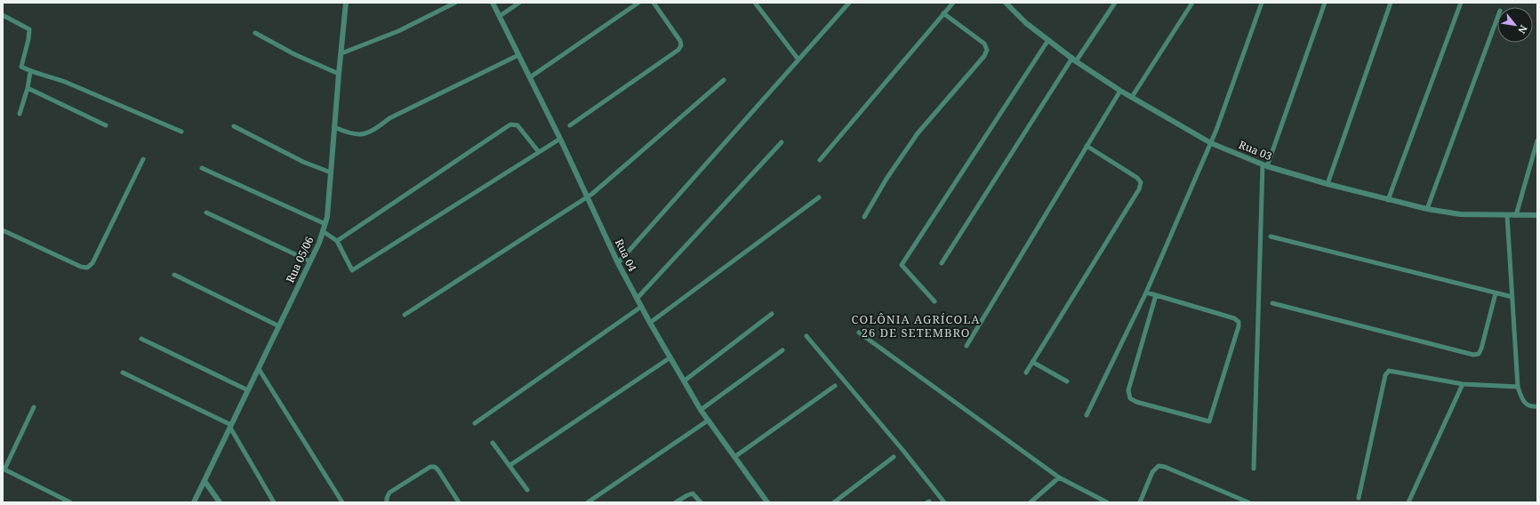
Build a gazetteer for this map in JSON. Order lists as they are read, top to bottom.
{
  "streets": {
    "street": ["Rua 03", "Rua 04", "Rua 05/06"]
  },
  "districts": ["COLÔNIA AGRÍCOLA 26 DE SETEMBRO"],
  "north": "bottom right"
}
